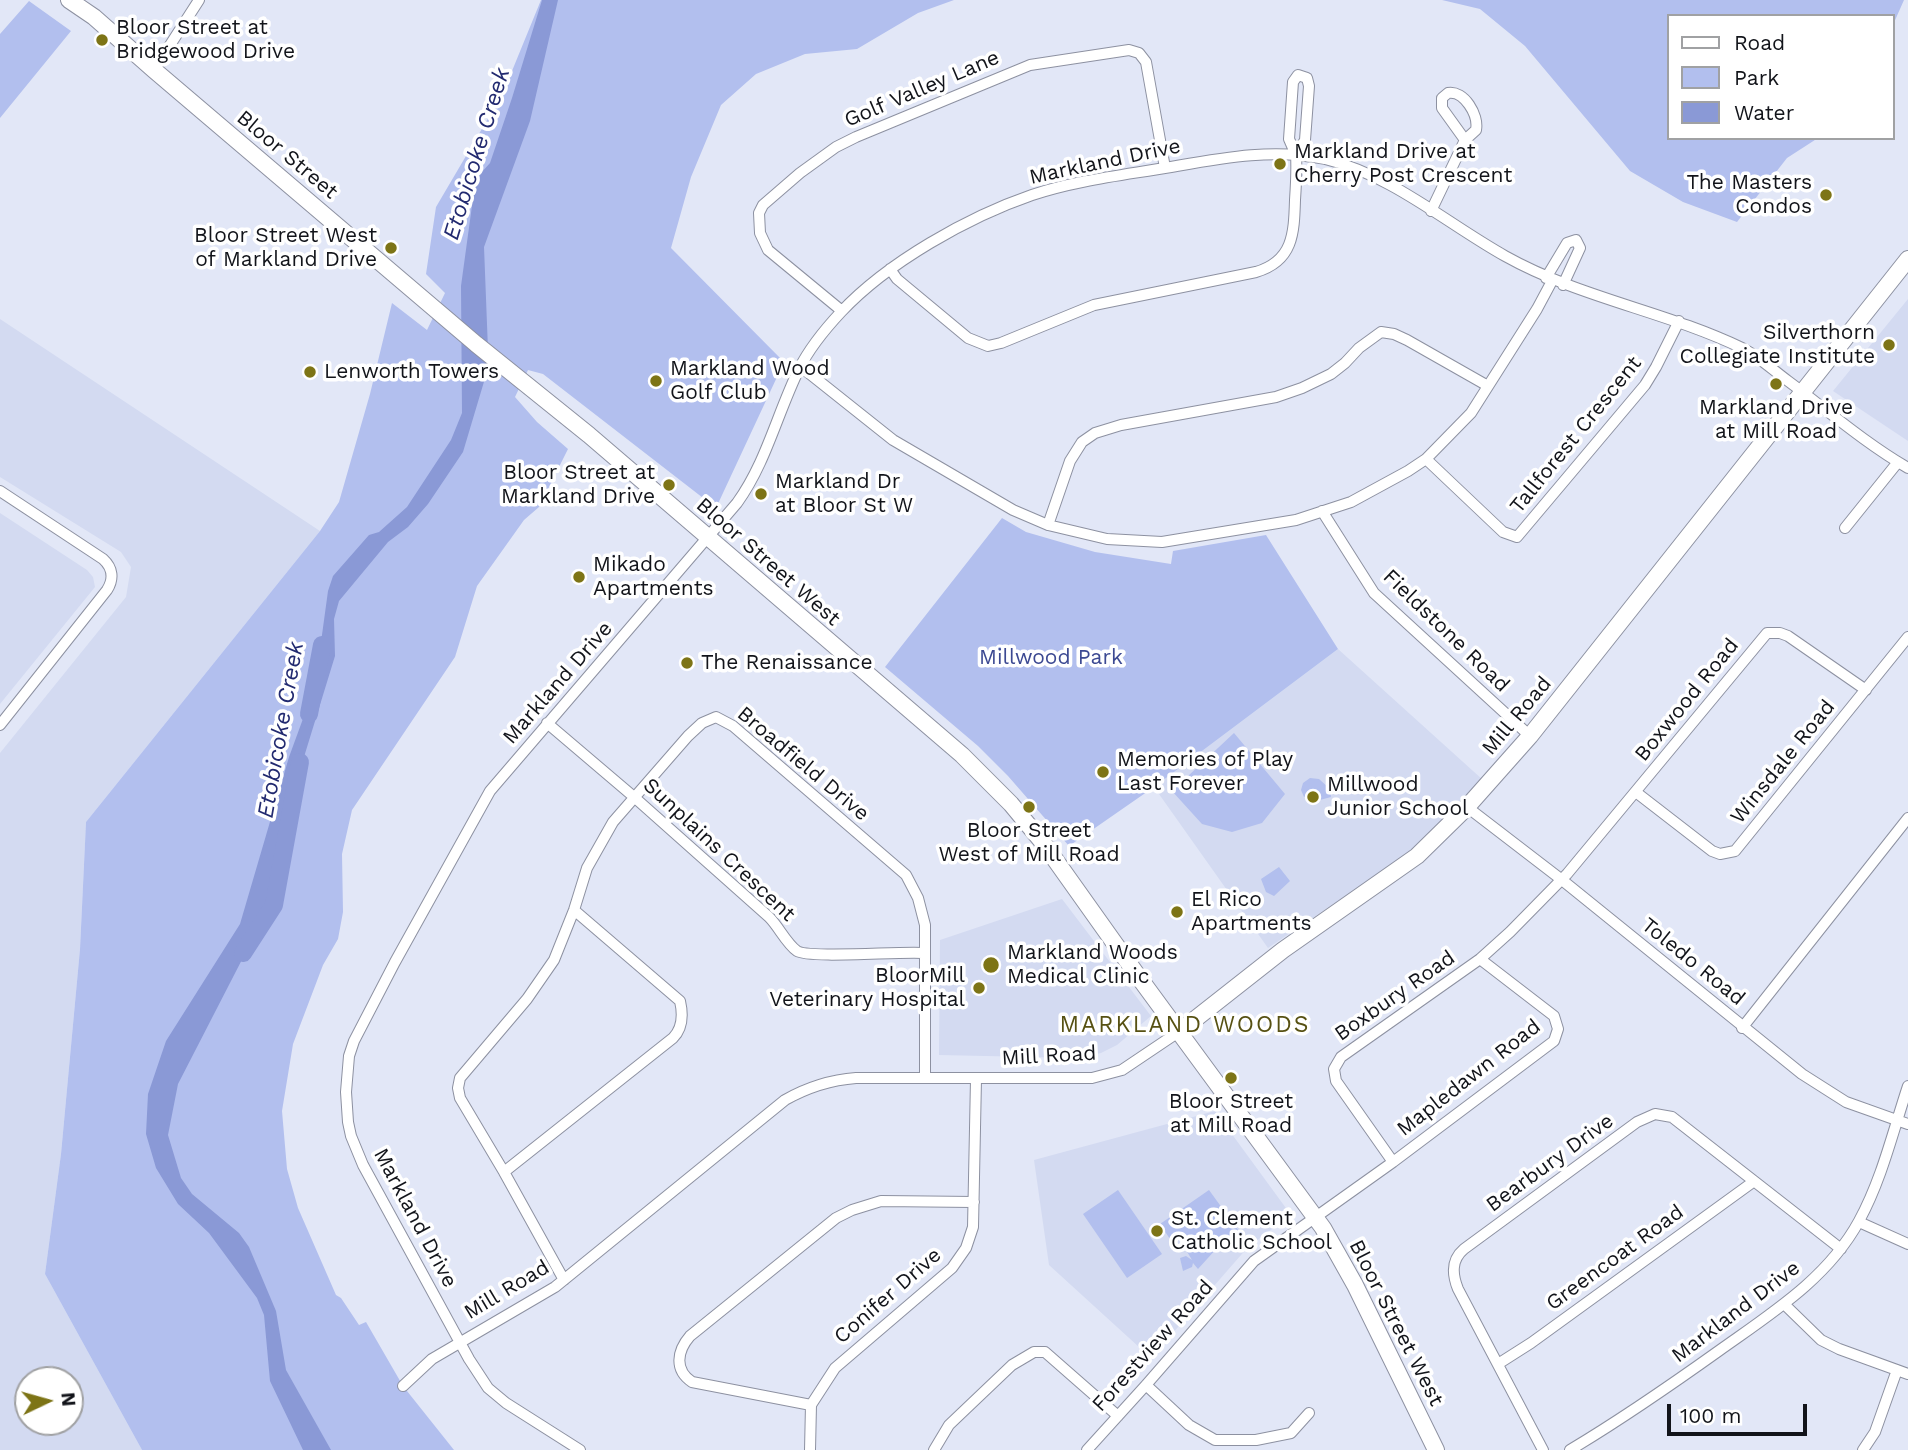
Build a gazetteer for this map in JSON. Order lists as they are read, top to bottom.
{
  "streets": {
    "main road": ["Bloor Street", "Bloor Street West", "Mill Road"],
    "street": [
      "Golf Valley Lane",
      "Markland Drive",
      "Tallforest Crescent",
      "Fieldstone Road",
      "Boxwood Road",
      "Winsdale Road",
      "Broadfield Drive",
      "Sunplains Crescent",
      "Toledo Road",
      "Boxbury Road",
      "Mapledawn Road",
      "Bearbury Drive",
      "Greencoat Road",
      "Conifer Drive",
      "Forestview Road"
    ]
  },
  "crossings": [
    ["Golf Valley Lane", "Markland Drive"],
    ["Bloor Street", "Bloor Street West"],
    ["Markland Drive", "Tallforest Crescent"],
    ["Markland Drive", "Bloor Street West"],
    ["Markland Drive", "Mill Road"],
    ["Markland Drive", "Sunplains Crescent"],
    ["Markland Drive", "Toledo Road"],
    ["Markland Drive", "Bearbury Drive"],
    ["Bloor Street West", "Mill Road"],
    ["Bloor Street West", "Mapledawn Road"],
    ["Bloor Street West", "Forestview Road"],
    ["Fieldstone Road", "Mill Road"],
    ["Boxwood Road", "Winsdale Road"],
    ["Boxwood Road", "Toledo Road"],
    ["Boxwood Road", "Boxbury Road"],
    ["Mill Road", "Broadfield Drive"],
    ["Mill Road", "Toledo Road"],
    ["Mill Road", "Conifer Drive"],
    ["Broadfield Drive", "Sunplains Crescent"],
    ["Toledo Road", "Boxbury Road"],
    ["Boxbury Road", "Mapledawn Road"],
    ["Mapledawn Road", "Forestview Road"],
    ["Bearbury Drive", "Greencoat Road"]
  ],
  "districts": ["MARKLAND WOODS"],
  "water": ["Etobicoke Creek"],
  "parks": ["Millwood Park"],
  "places": [
    "Bloor Street at Bridgewood Drive",
    "Markland Drive at Cherry Post Crescent",
    "The Masters Condos",
    "Bloor Street West of Markland Drive",
    "Silverthorn Collegiate Institute",
    "Lenworth Towers",
    "Markland Wood Golf Club",
    "Markland Drive at Mill Road",
    "Bloor Street at Markland Drive",
    "Markland Dr at Bloor St W",
    "Mikado Apartments",
    "The Renaissance",
    "Memories of Play Last Forever",
    "Millwood Junior School",
    "Bloor Street West of Mill Road",
    "El Rico Apartments",
    "Markland Woods Medical Clinic",
    "BloorMill Veterinary Hospital",
    "Bloor Street at Mill Road",
    "St. Clement Catholic School"
  ],
  "legend": ["Road", "Park", "Water"],
  "scale_bar": "100 m",
  "north": "right"
}
